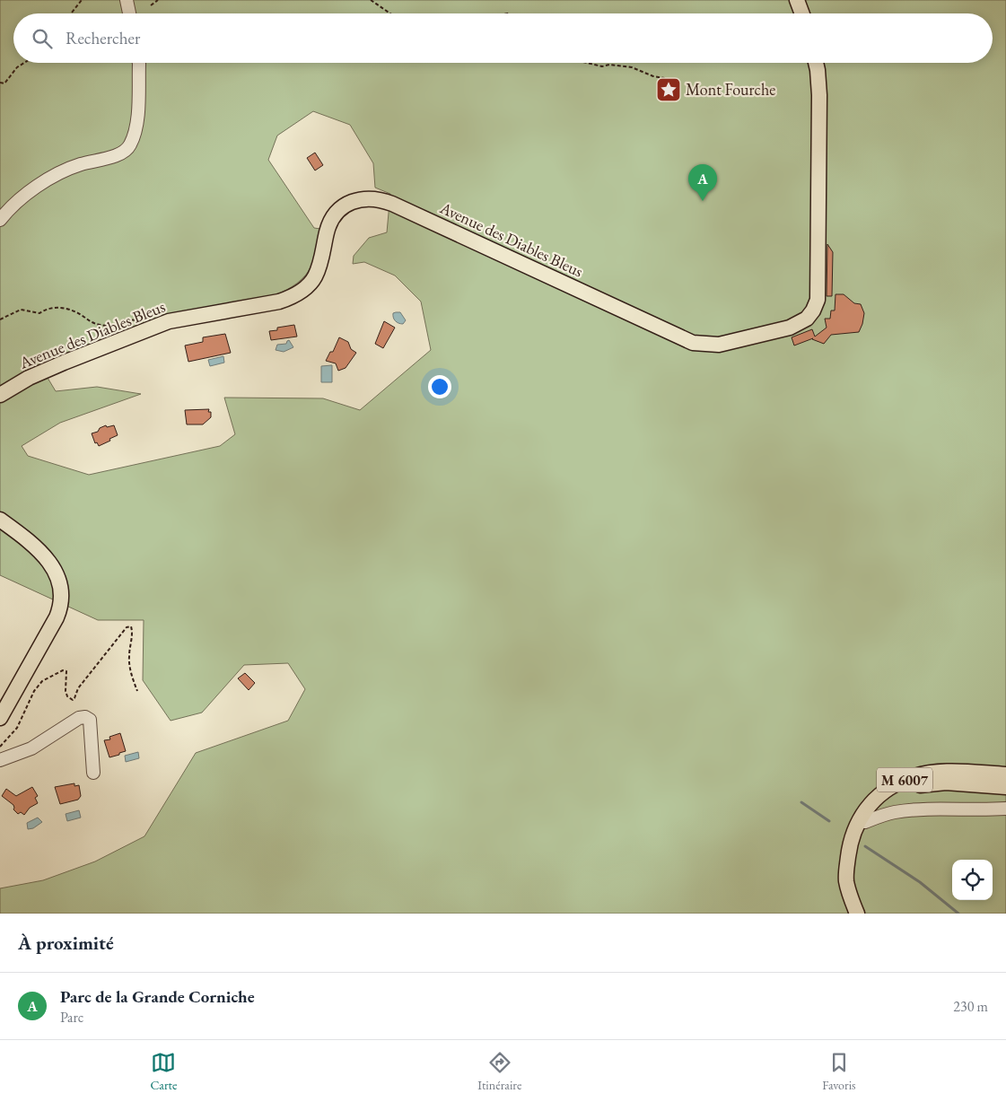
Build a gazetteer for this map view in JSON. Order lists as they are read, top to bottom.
{
  "streets": {
    "main road": ["Avenue des Diables Bleus", "M 6007"]
  },
  "places": {
    "place": ["Mont Fourche"]
  },
  "page": {
    "search": "Rechercher",
    "pins": "A",
    "heading": "À proximité",
    "list": [
      {
        "mark": "A",
        "name": "Parc de la Grande Corniche",
        "note": "Parc",
        "value": "230 m"
      }
    ],
    "nav": ["Carte", "Itinéraire", "Favoris"]
  }
}
